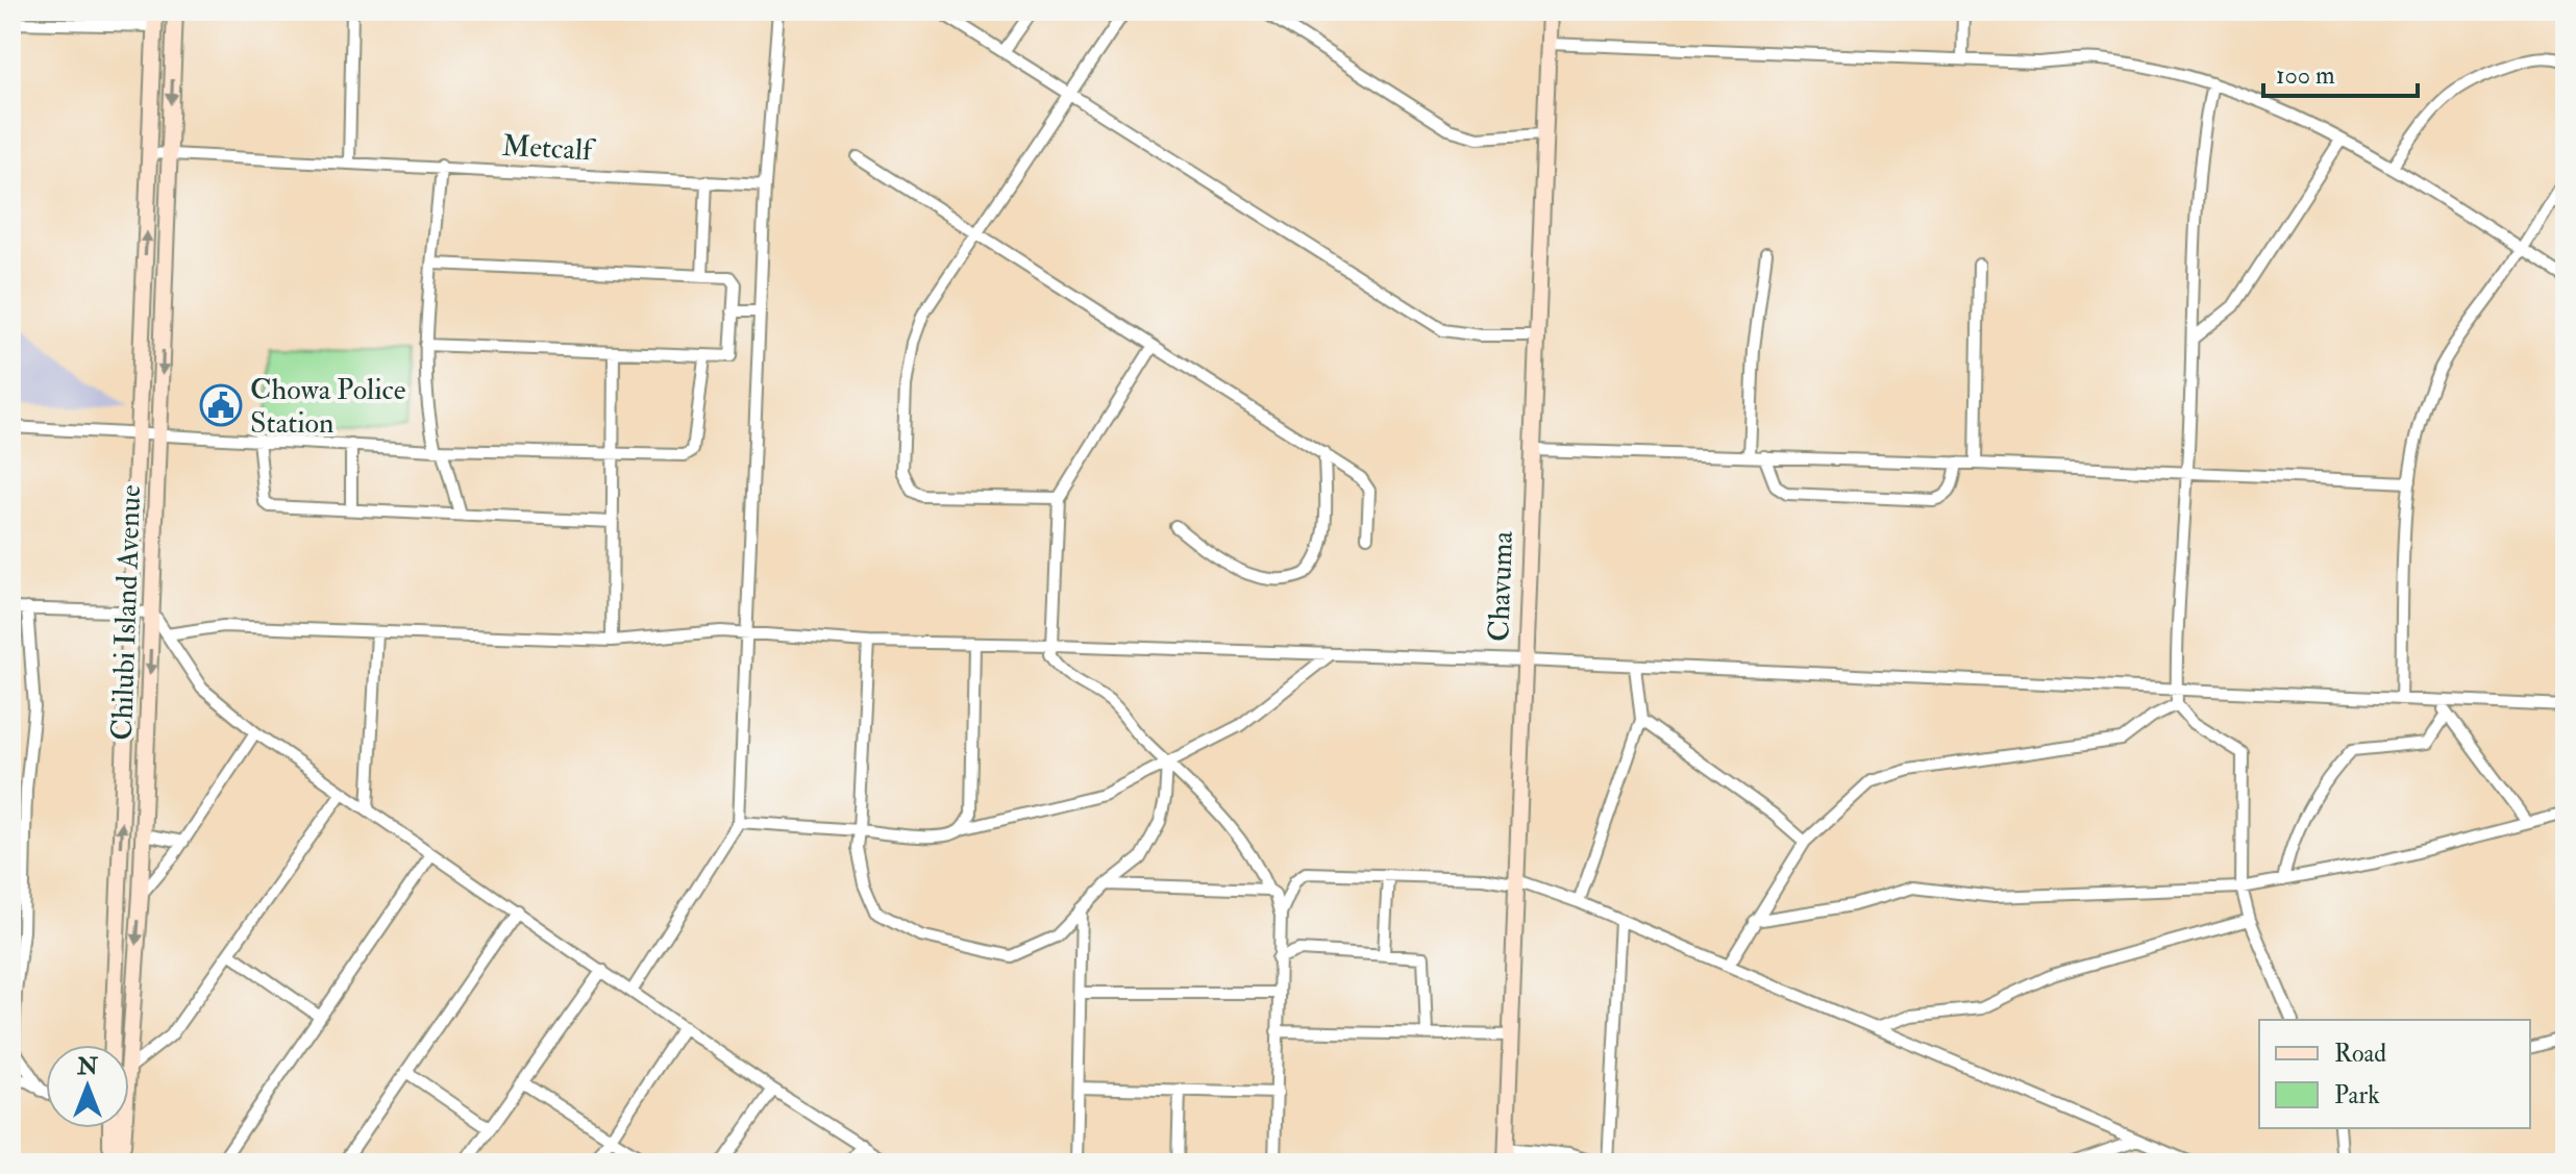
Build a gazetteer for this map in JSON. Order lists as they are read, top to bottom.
{
  "streets": {
    "street": ["Metcalf", "Chavuma", "Chilubi Island Avenue"]
  },
  "crossings": [
    ["Metcalf", "Chilubi Island Avenue"]
  ],
  "places": {
    "public building": ["Chowa Police Station"]
  },
  "legend": ["Road", "Park"],
  "scale_bar": "100 m",
  "north": "top"
}
